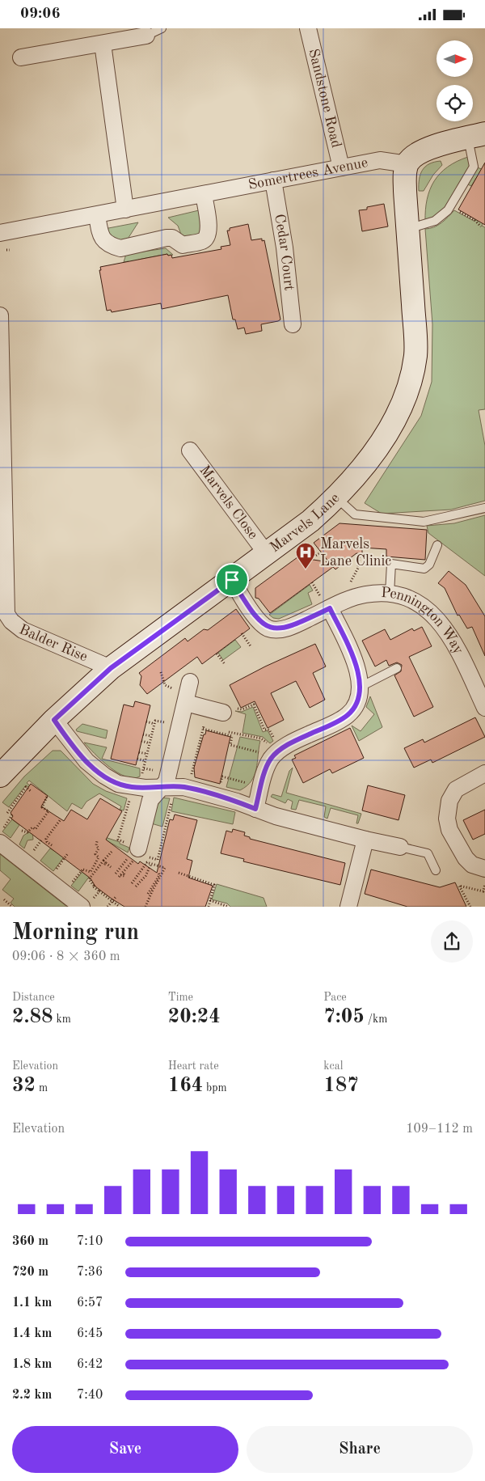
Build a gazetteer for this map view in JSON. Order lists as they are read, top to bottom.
{
  "streets": {
    "street": [
      "Sandstone Road",
      "Somertrees Avenue",
      "Cedar Court",
      "Marvels Close",
      "Marvels Lane",
      "Pennington Way",
      "Balder Rise"
    ]
  },
  "crossings": [
    ["Sandstone Road", "Somertrees Avenue"],
    ["Somertrees Avenue", "Cedar Court"],
    ["Somertrees Avenue", "Marvels Lane"],
    ["Marvels Close", "Marvels Lane"],
    ["Marvels Lane", "Pennington Way"],
    ["Marvels Lane", "Balder Rise"]
  ],
  "places": {
    "hospital": ["Marvels Lane Clinic"]
  },
  "north": "right",
  "page": {
    "status": "09:06",
    "heading": ["Morning run", "09:06 · 8 × 360 m"],
    "stats": [
      ["Distance", "2.88 km"],
      ["Time", "20:24"],
      ["Pace", "7:05 /km"],
      ["Elevation", "32 m"],
      ["Heart rate", "164 bpm"],
      ["kcal", "187"]
    ],
    "chart": ["Elevation", "109–112 m"],
    "list": [
      {
        "name": "360 m",
        "note": "7:10"
      },
      {
        "name": "720 m",
        "note": "7:36"
      },
      {
        "name": "1.1 km",
        "note": "6:57"
      },
      {
        "name": "1.4 km",
        "note": "6:45"
      },
      {
        "name": "1.8 km",
        "note": "6:42"
      },
      {
        "name": "2.2 km",
        "note": "7:40"
      }
    ],
    "buttons": ["Save", "Share"]
  }
}
